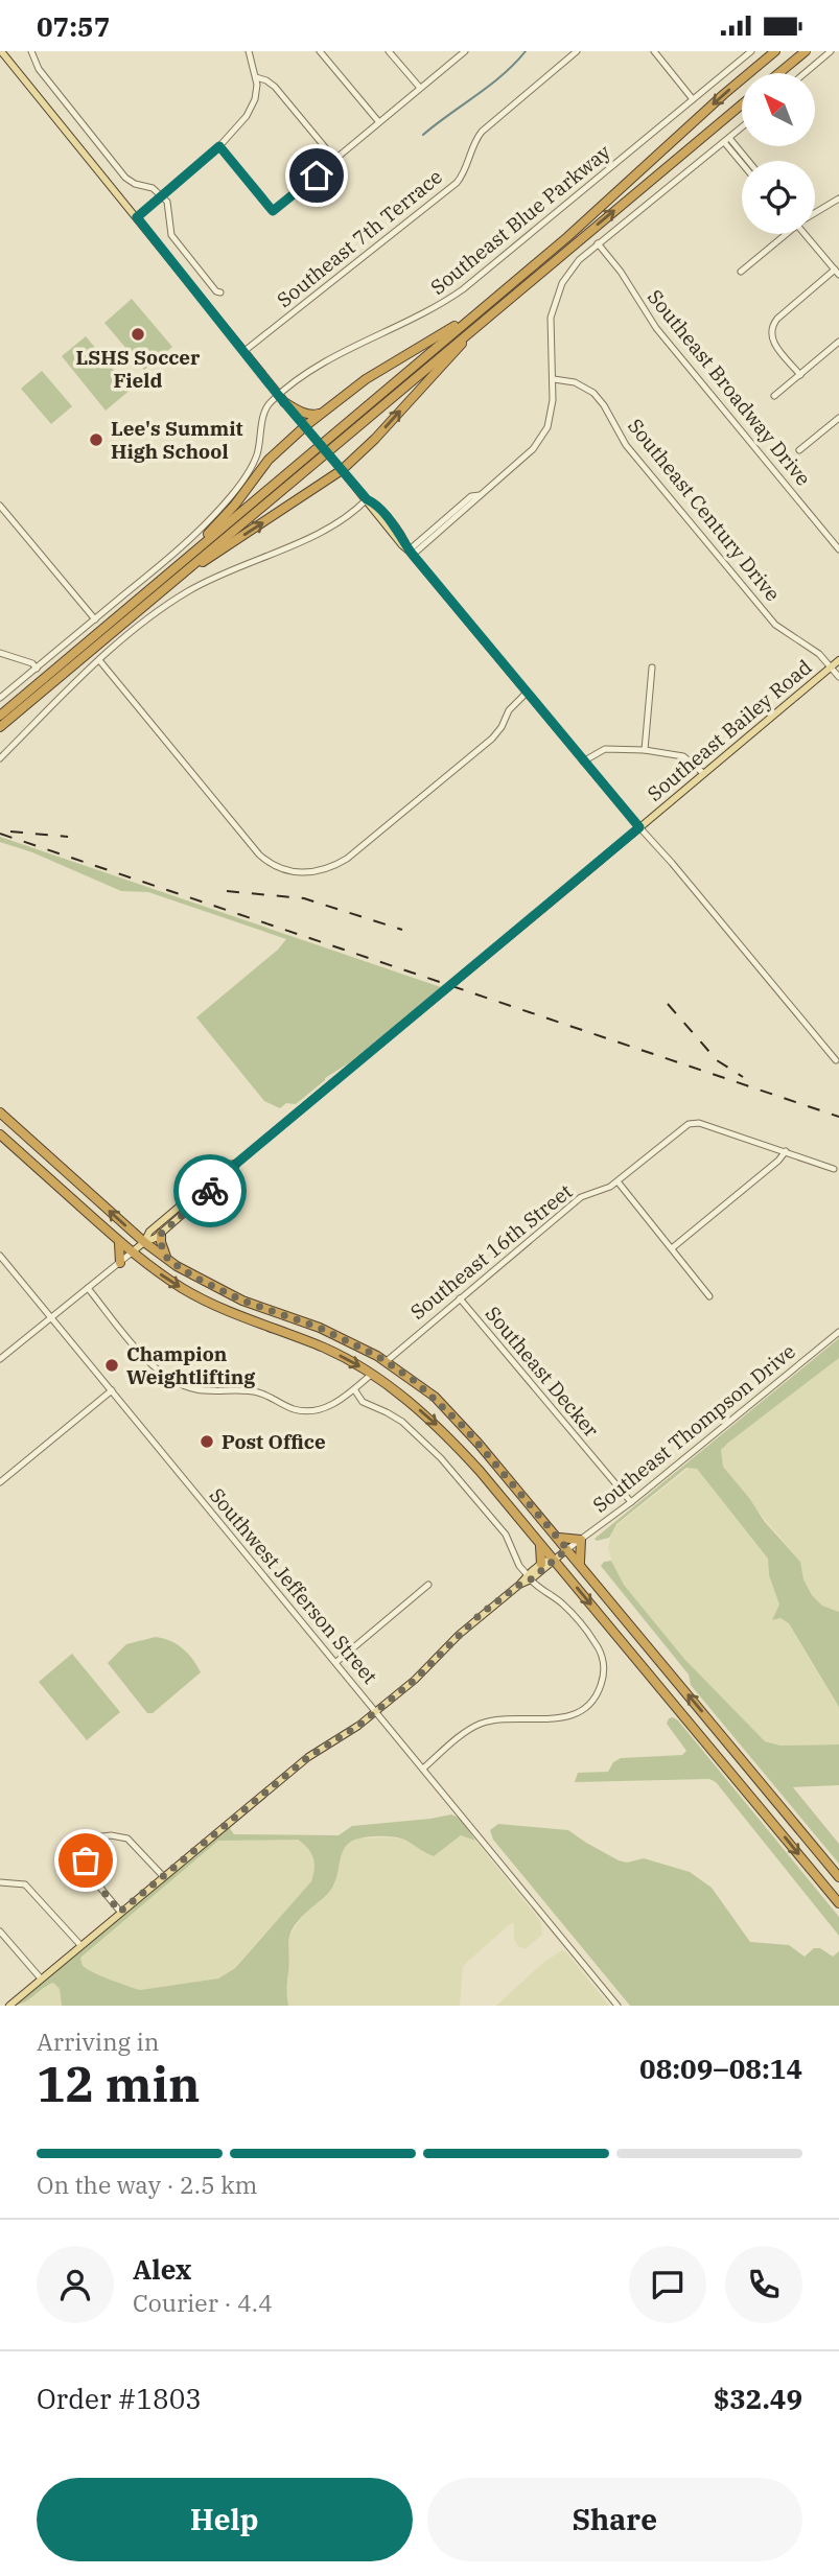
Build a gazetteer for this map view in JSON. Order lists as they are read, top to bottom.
{
  "streets": {
    "main road": ["Southeast Bailey Road"],
    "street": [
      "Southeast Blue Parkway",
      "Southeast 7th Terrace",
      "Southeast Broadway Drive",
      "Southeast Century Drive",
      "Southeast 16th Street",
      "Southeast Decker",
      "Southeast Thompson Drive",
      "Southwest Jefferson Street"
    ]
  },
  "crossings": [
    ["Southeast Century Drive", "Southeast Bailey Road"],
    ["Southeast 16th Street", "Southeast Decker"],
    ["Southeast Decker", "Southeast Thompson Drive"]
  ],
  "places": [
    "LSHS Soccer Field",
    "Lee's Summit High School",
    "Champion Weightlifting",
    "Post Office"
  ],
  "north": "top left",
  "page": {
    "status": "07:57",
    "heading": ["12 min", "Arriving in", "08:09–08:14"],
    "panel": [
      "Alex",
      "Courier · 4.4",
      "Order #1803",
      "$32.49"
    ],
    "bar": "On the way · 2.5 km",
    "buttons": ["Help", "Share"]
  }
}
